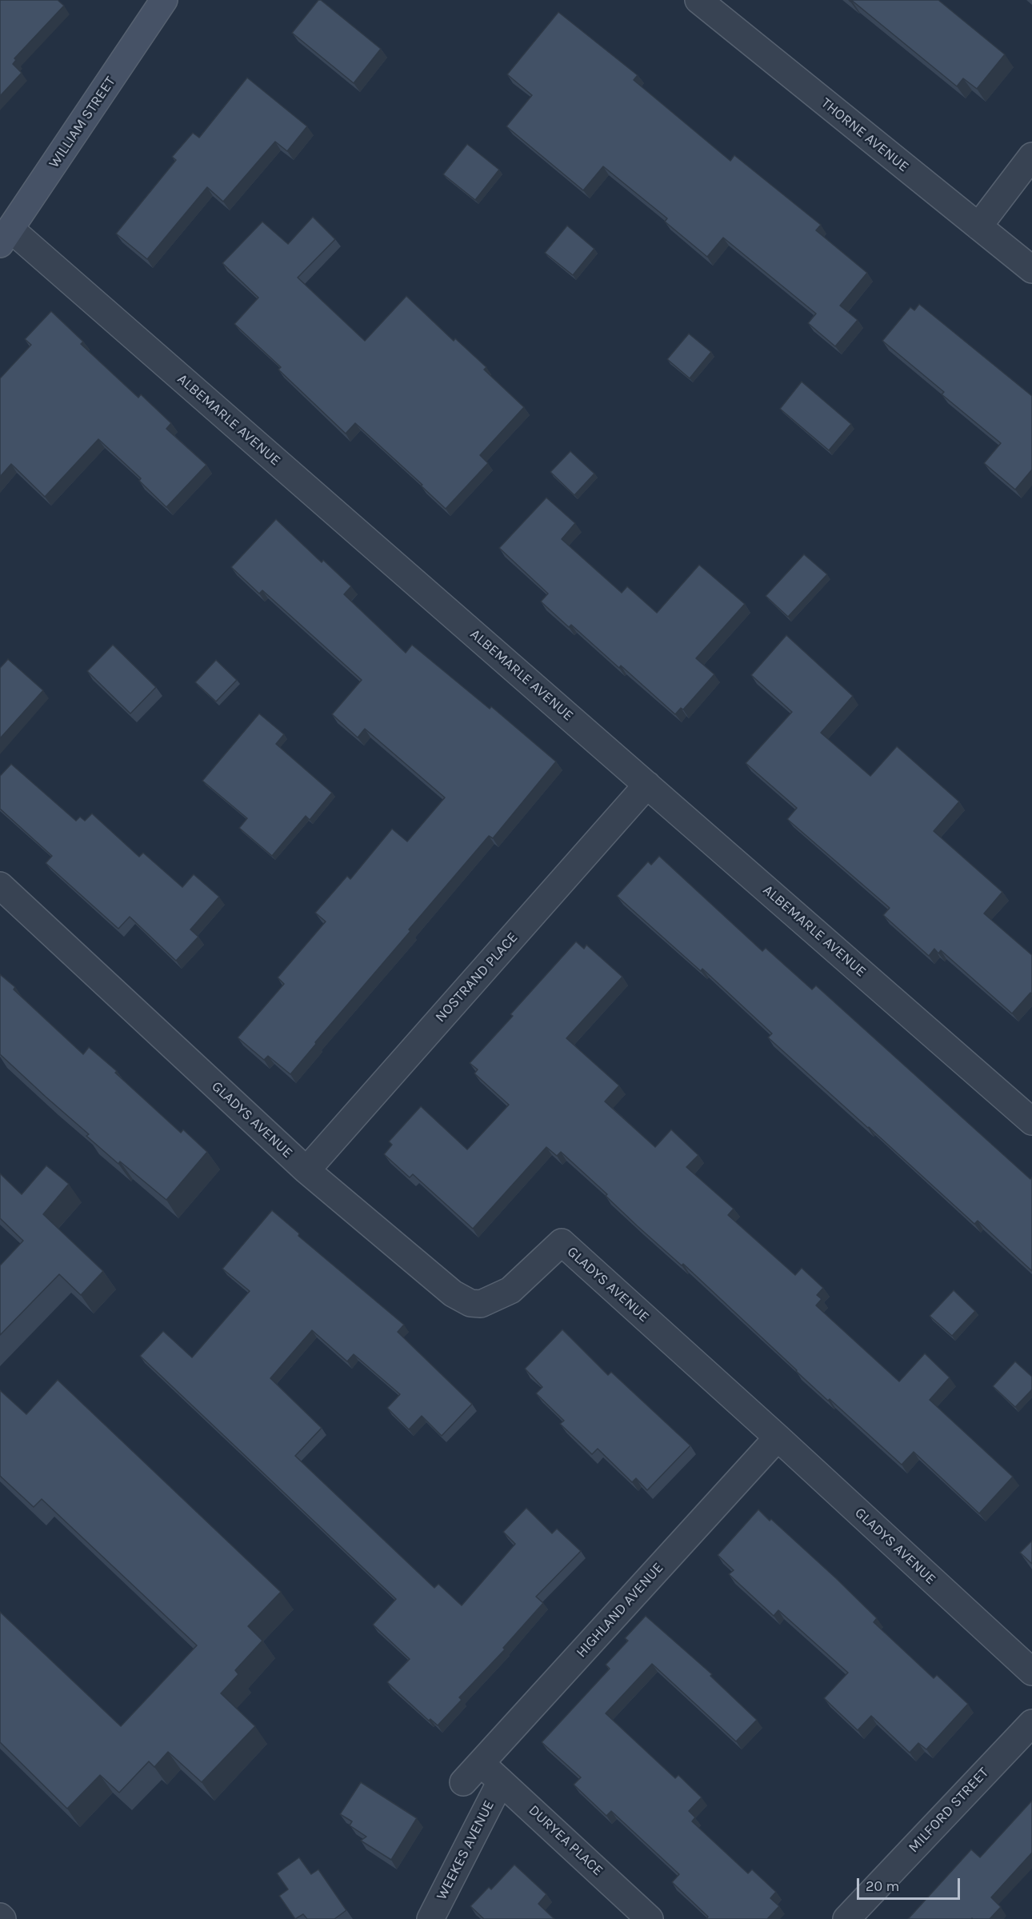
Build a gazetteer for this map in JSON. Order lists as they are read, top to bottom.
{
  "streets": {
    "street": [
      "WILLIAM STREET",
      "THORNE AVENUE",
      "ALBEMARLE AVENUE",
      "NOSTRAND PLACE",
      "GLADYS AVENUE",
      "HIGHLAND AVENUE",
      "MILFORD STREET",
      "DURYEA PLACE",
      "WEEKES AVENUE"
    ]
  },
  "crossings": [
    ["WILLIAM STREET", "ALBEMARLE AVENUE"],
    ["ALBEMARLE AVENUE", "NOSTRAND PLACE"],
    ["NOSTRAND PLACE", "GLADYS AVENUE"],
    ["GLADYS AVENUE", "HIGHLAND AVENUE"],
    ["HIGHLAND AVENUE", "DURYEA PLACE"],
    ["DURYEA PLACE", "WEEKES AVENUE"]
  ],
  "scale_bar": "20 m"
}
